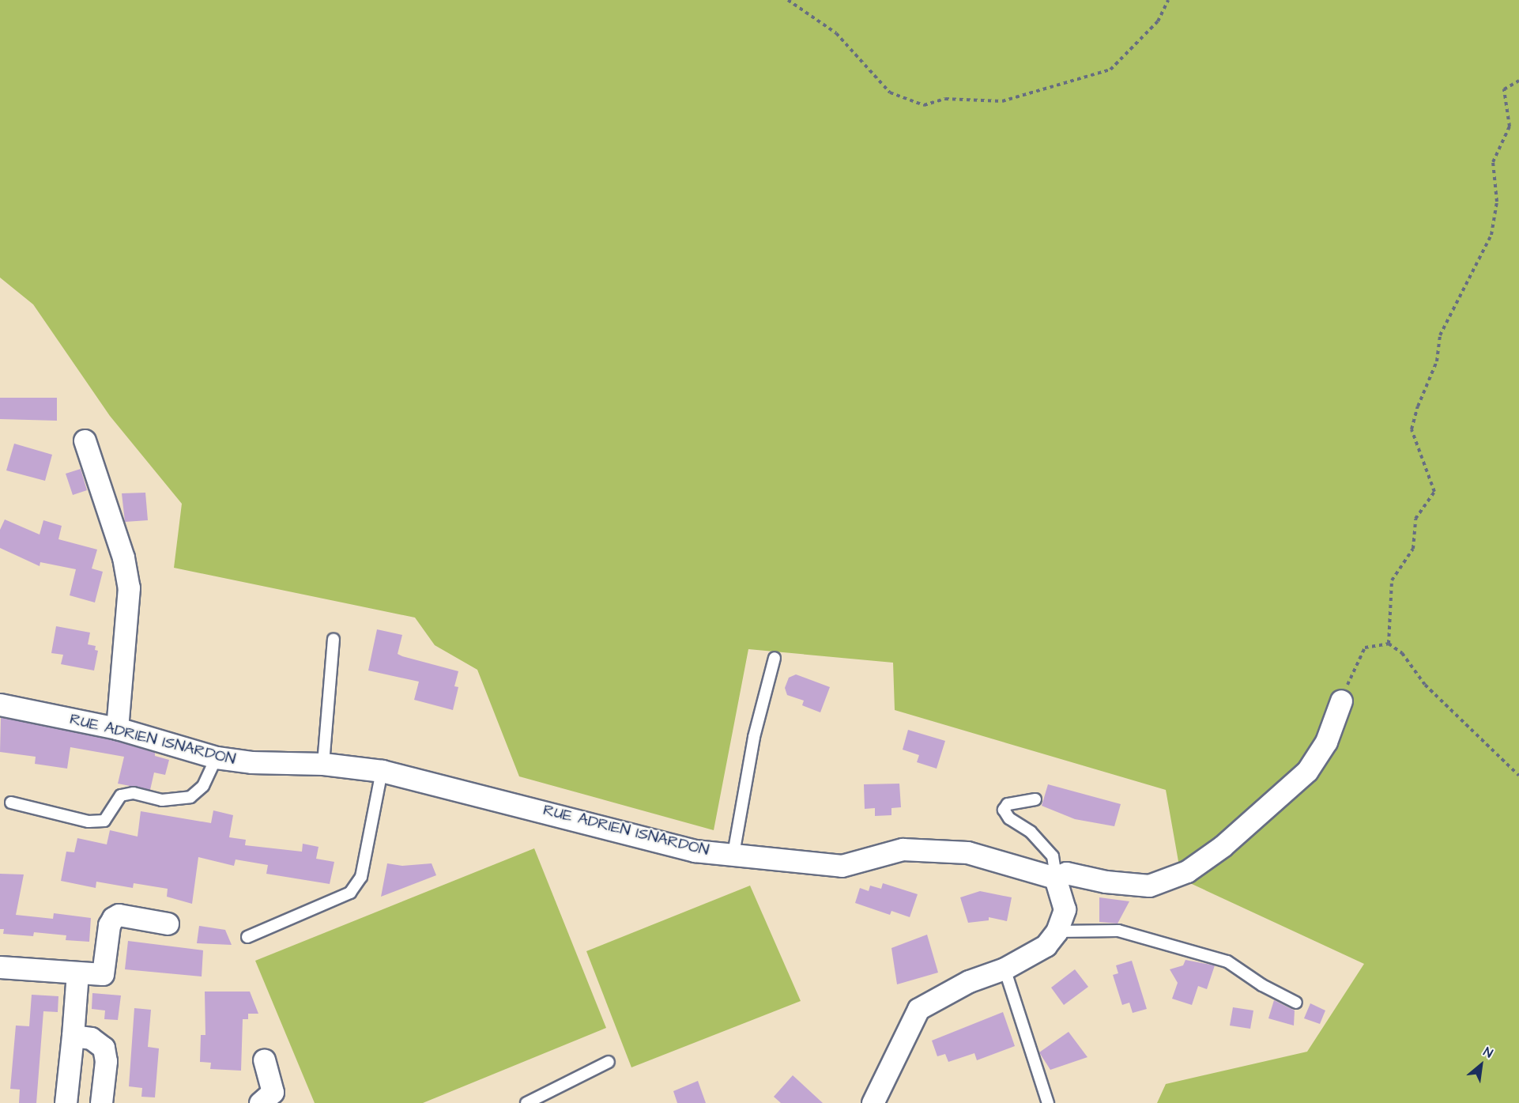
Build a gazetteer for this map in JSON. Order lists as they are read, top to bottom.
{
  "streets": {
    "street": ["RUE ADRIEN ISNARDON"]
  },
  "north": "top right"
}
